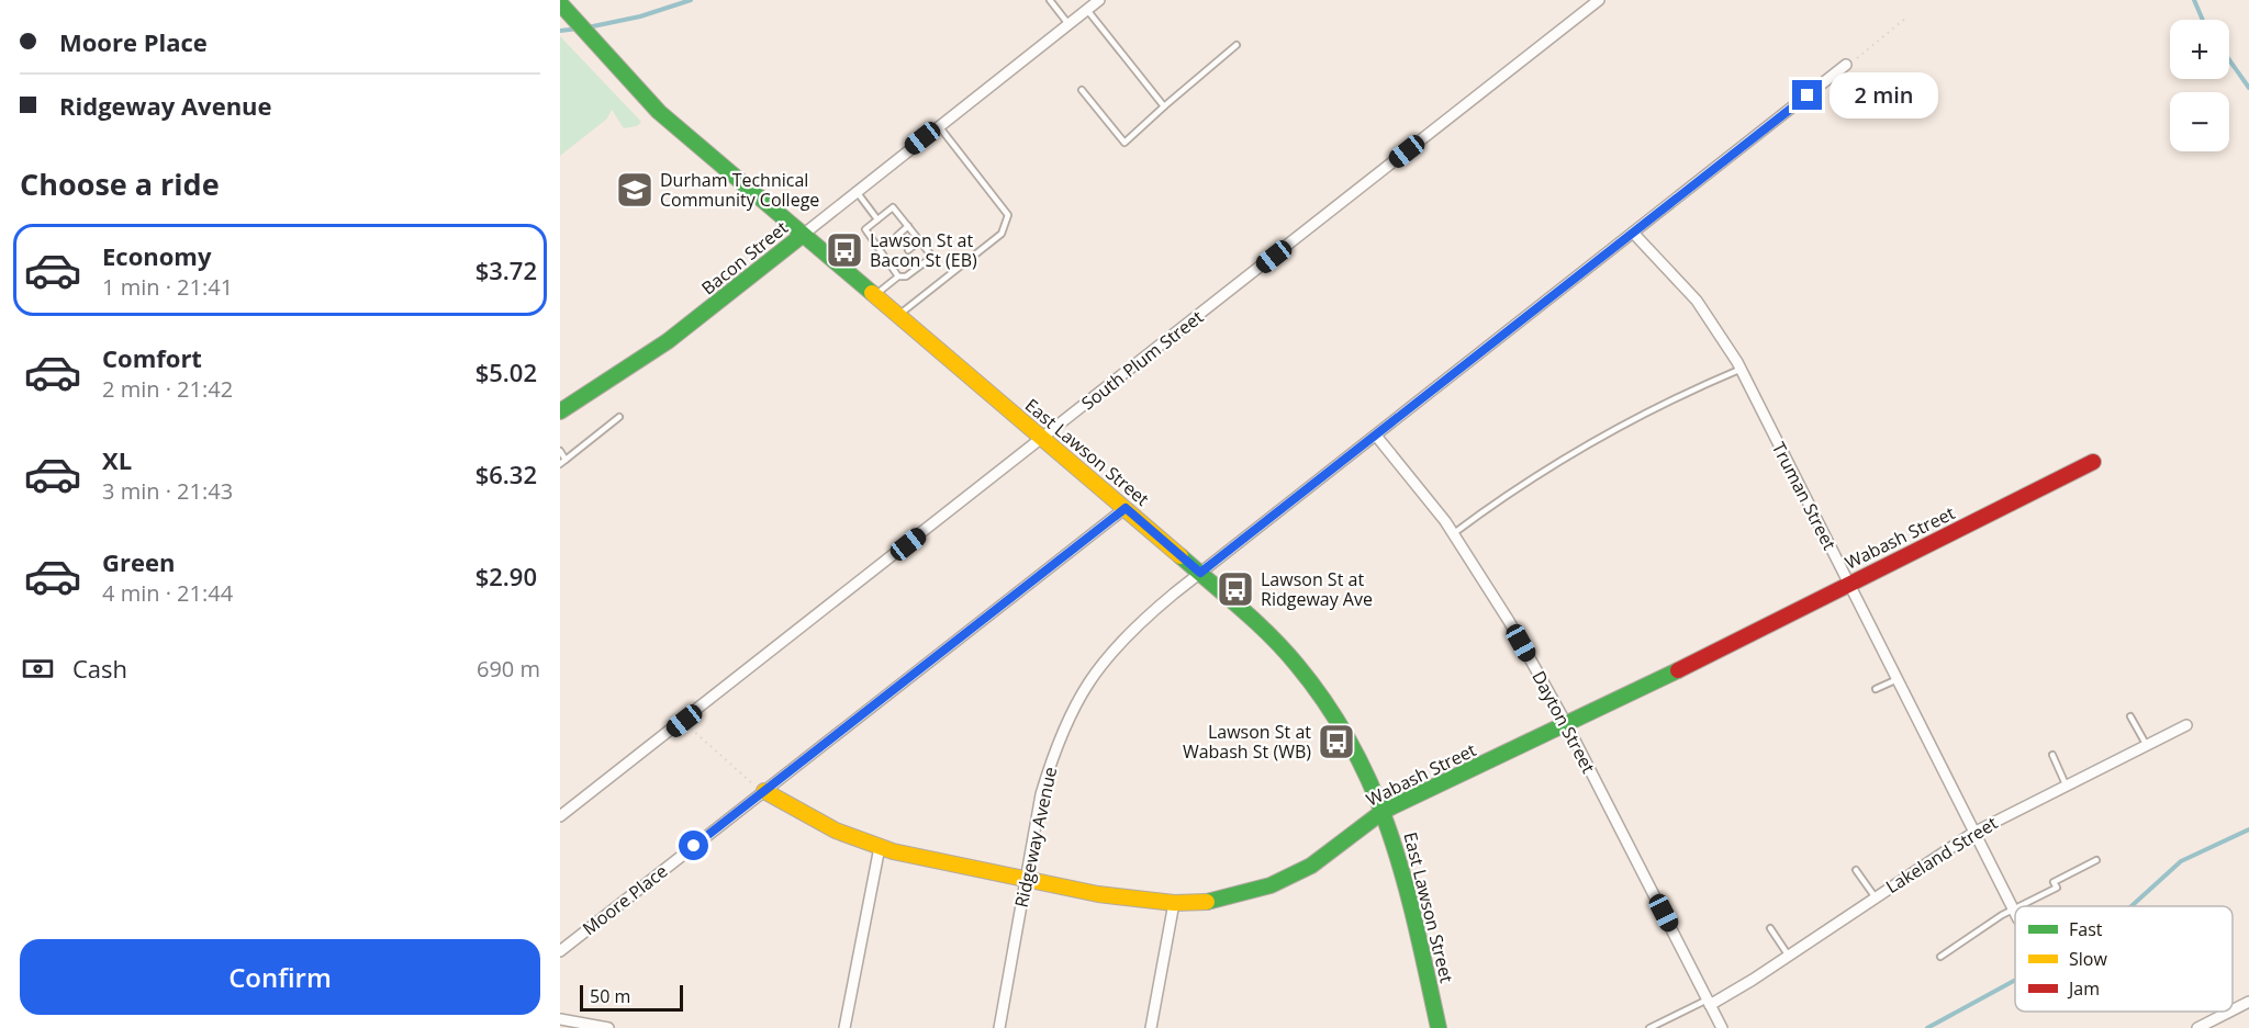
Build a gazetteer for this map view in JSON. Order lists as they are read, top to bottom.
{
  "streets": {
    "street": [
      "Bacon Street",
      "South Plum Street",
      "East Lawson Street",
      "Truman Street",
      "Wabash Street",
      "Dayton Street",
      "Ridgeway Avenue",
      "Lakeland Street",
      "Moore Place"
    ]
  },
  "crossings": [
    ["Bacon Street", "East Lawson Street"],
    ["South Plum Street", "East Lawson Street"],
    ["East Lawson Street", "Wabash Street"],
    ["East Lawson Street", "Ridgeway Avenue"],
    ["East Lawson Street", "Moore Place"],
    ["Truman Street", "Wabash Street"],
    ["Truman Street", "Ridgeway Avenue"],
    ["Truman Street", "Lakeland Street"],
    ["Wabash Street", "Dayton Street"],
    ["Wabash Street", "Ridgeway Avenue"],
    ["Wabash Street", "Moore Place"],
    ["Dayton Street", "Ridgeway Avenue"],
    ["Dayton Street", "Lakeland Street"]
  ],
  "places": {
    "school or university": ["Durham Technical Community College"],
    "bus stop": ["Lawson St at Bacon St (EB)", "Lawson St at Ridgeway Ave", "Lawson St at Wabash St (WB)"]
  },
  "legend": ["Fast", "Slow", "Jam"],
  "scale_bar": "50 m",
  "page": {
    "banner": ["Moore Place", "Ridgeway Avenue"],
    "map_buttons": ["+", "−"],
    "bubble": "2 min",
    "heading": "Choose a ride",
    "list": [
      {
        "name": "Economy",
        "note": "1 min · 21:41",
        "value": "$3.72"
      },
      {
        "name": "Comfort",
        "note": "2 min · 21:42",
        "value": "$5.02"
      },
      {
        "name": "XL",
        "note": "3 min · 21:43",
        "value": "$6.32"
      },
      {
        "name": "Green",
        "note": "4 min · 21:44",
        "value": "$2.90"
      }
    ],
    "pay": ["Cash", "690 m"],
    "buttons": "Confirm",
    "scale": "50 m"
  }
}
